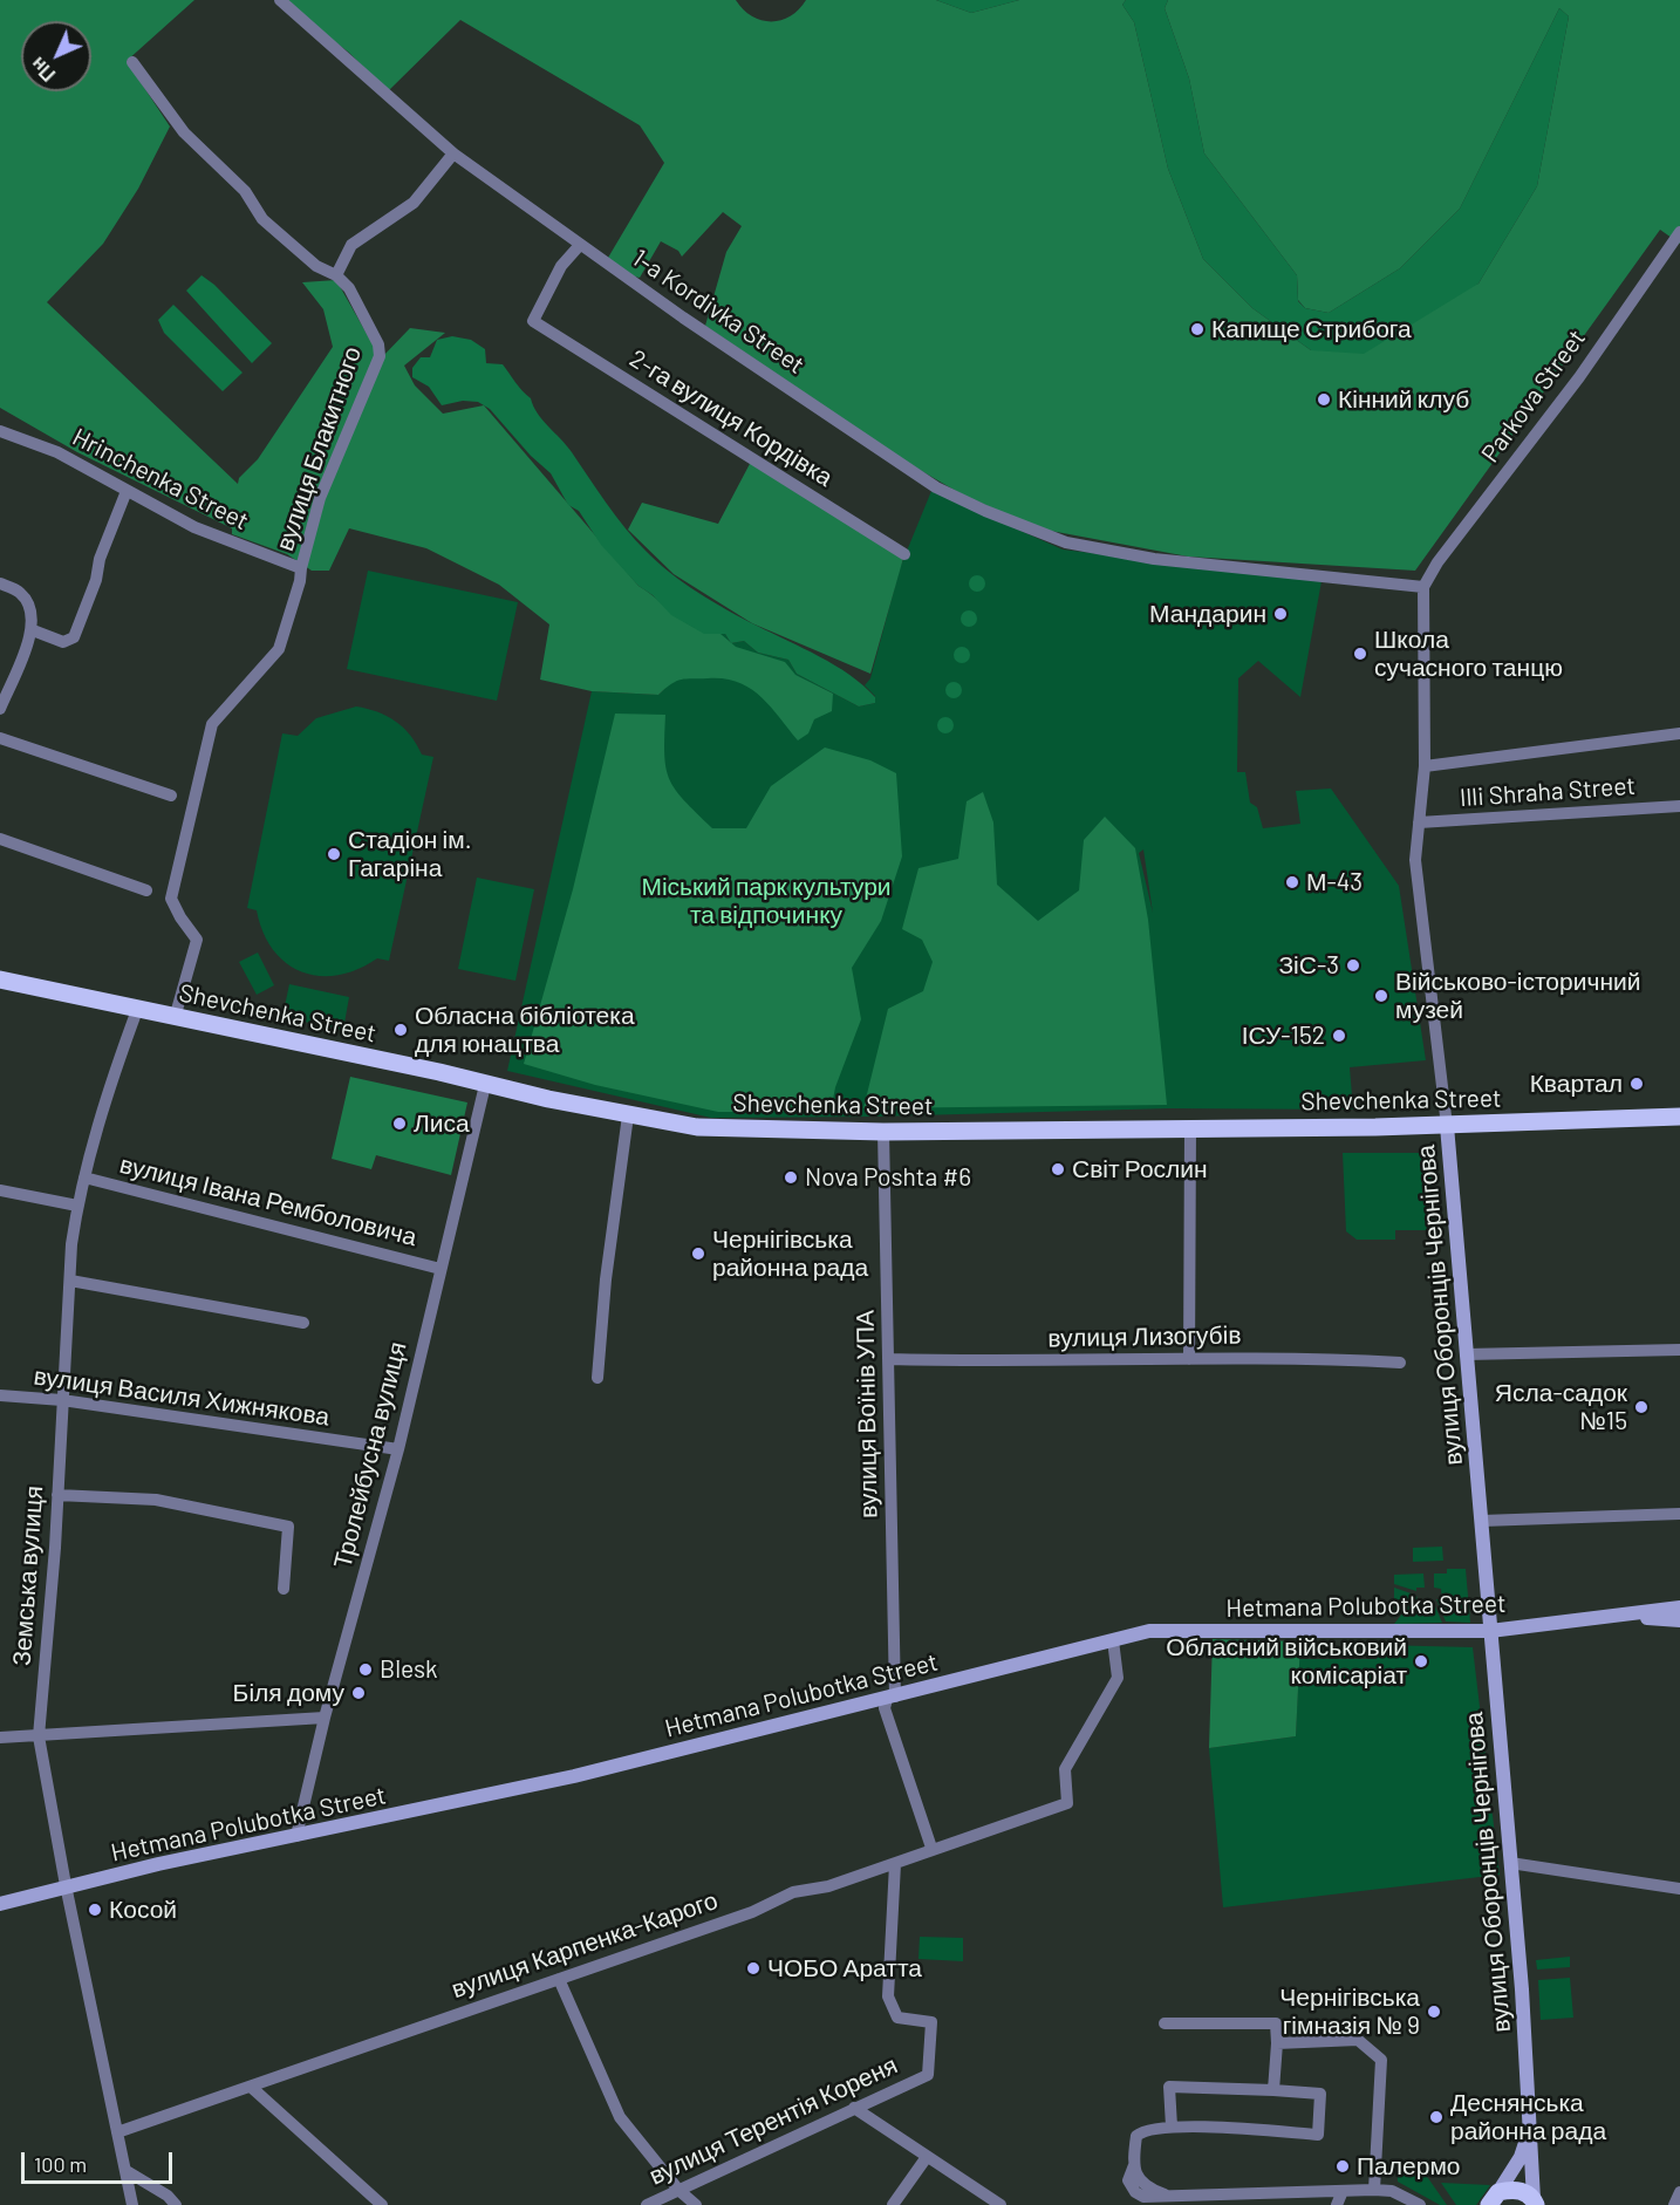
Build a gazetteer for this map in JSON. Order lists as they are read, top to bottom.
{
  "streets": {
    "main road": ["Shevchenka Street"],
    "street": [
      "1-a Kordivka Street",
      "Parkova Street",
      "2-га вулиця Кордівка",
      "вулиця Блакитного",
      "Hrinchenka Street",
      "Illi Shraha Street",
      "вулиця Івана Ремболовича",
      "вулиця Оборонців Чернігова",
      "вулиця Лизогубів",
      "вулиця Василя Хижнякова",
      "вулиця Воїнів УПА",
      "Тролейбусна вулиця",
      "Земська вулиця",
      "Hetmana Polubotka Street",
      "вулиця Карпенка-Карого",
      "вулиця Терентія Кореня"
    ]
  },
  "crossings": [
    ["1-a Kordivka Street", "Parkova Street"],
    ["1-a Kordivka Street", "2-га вулиця Кордівка"],
    ["1-a Kordivka Street", "вулиця Оборонців Чернігова"],
    ["Parkova Street", "вулиця Оборонців Чернігова"],
    ["вулиця Блакитного", "Hrinchenka Street"],
    ["вулиця Блакитного", "Shevchenka Street"],
    ["Illi Shraha Street", "вулиця Оборонців Чернігова"],
    ["Shevchenka Street", "вулиця Оборонців Чернігова"],
    ["Shevchenka Street", "вулиця Воїнів УПА"],
    ["Shevchenka Street", "Тролейбусна вулиця"],
    ["Shevchenka Street", "Земська вулиця"],
    ["вулиця Івана Ремболовича", "Тролейбусна вулиця"],
    ["вулиця Івана Ремболовича", "Земська вулиця"],
    ["вулиця Оборонців Чернігова", "Hetmana Polubotka Street"],
    ["вулиця Лизогубів", "вулиця Воїнів УПА"],
    ["вулиця Василя Хижнякова", "Тролейбусна вулиця"],
    ["вулиця Василя Хижнякова", "Земська вулиця"],
    ["вулиця Воїнів УПА", "Hetmana Polubotka Street"],
    ["вулиця Воїнів УПА", "вулиця Карпенка-Карого"],
    ["Тролейбусна вулиця", "Hetmana Polubotka Street"],
    ["Земська вулиця", "Hetmana Polubotka Street"],
    ["Земська вулиця", "вулиця Карпенка-Карого"],
    ["Hetmana Polubotka Street", "вулиця Карпенка-Карого"],
    ["вулиця Карпенка-Карого", "вулиця Терентія Кореня"]
  ],
  "parks": ["Міський парк культури та відпочинку"],
  "places": [
    "Капище Стрибога",
    "Кінний клуб",
    "Мандарин",
    "Школа сучасного танцю",
    "Стадіон ім. Гагаріна",
    "М-43",
    "ЗіС-3",
    "Військово-історичний музей",
    "Обласна бібліотека для юнацтва",
    "ІСУ-152",
    "Квартал",
    "Лиса",
    "Світ Рослин",
    "Nova Poshta #6",
    "Чернігівська районна рада",
    "Ясла-садок №15",
    "Обласний військовий комісаріат",
    "Blesk",
    "Біля дому",
    "Косой",
    "ЧОБО Аратта",
    "Чернігівська гімназія № 9",
    "Деснянська районна рада",
    "Палермо"
  ],
  "scale_bar": "100 m",
  "north": "bottom left"
}
